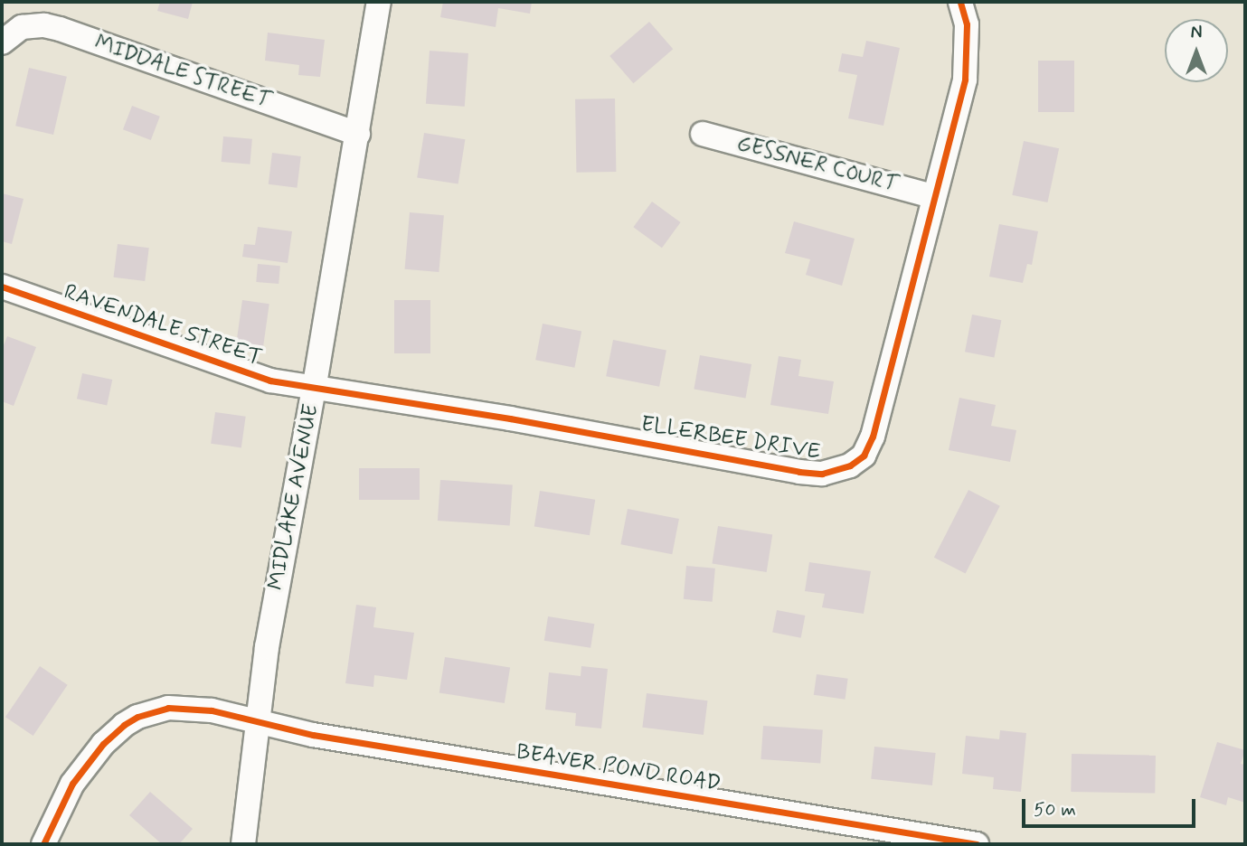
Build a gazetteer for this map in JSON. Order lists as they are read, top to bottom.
{
  "streets": {
    "street": [
      "MIDDALE STREET",
      "GESSNER COURT",
      "RAVENDALE STREET",
      "ELLERBEE DRIVE",
      "MIDLAKE AVENUE",
      "BEAVER POND ROAD"
    ]
  },
  "crossings": [
    ["MIDDALE STREET", "MIDLAKE AVENUE"],
    ["GESSNER COURT", "ELLERBEE DRIVE"],
    ["RAVENDALE STREET", "ELLERBEE DRIVE"],
    ["RAVENDALE STREET", "MIDLAKE AVENUE"],
    ["ELLERBEE DRIVE", "MIDLAKE AVENUE"],
    ["MIDLAKE AVENUE", "BEAVER POND ROAD"]
  ],
  "scale_bar": "50 m",
  "north": "top"
}
